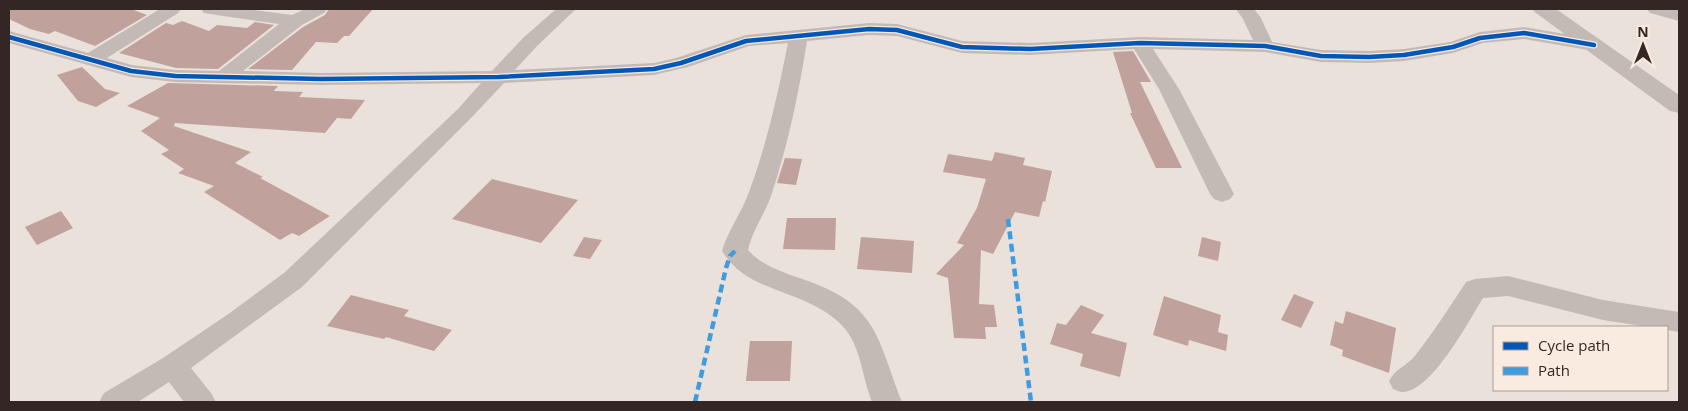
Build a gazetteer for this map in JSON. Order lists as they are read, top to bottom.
{
  "legend": ["Cycle path", "Path"],
  "north": "top"
}
